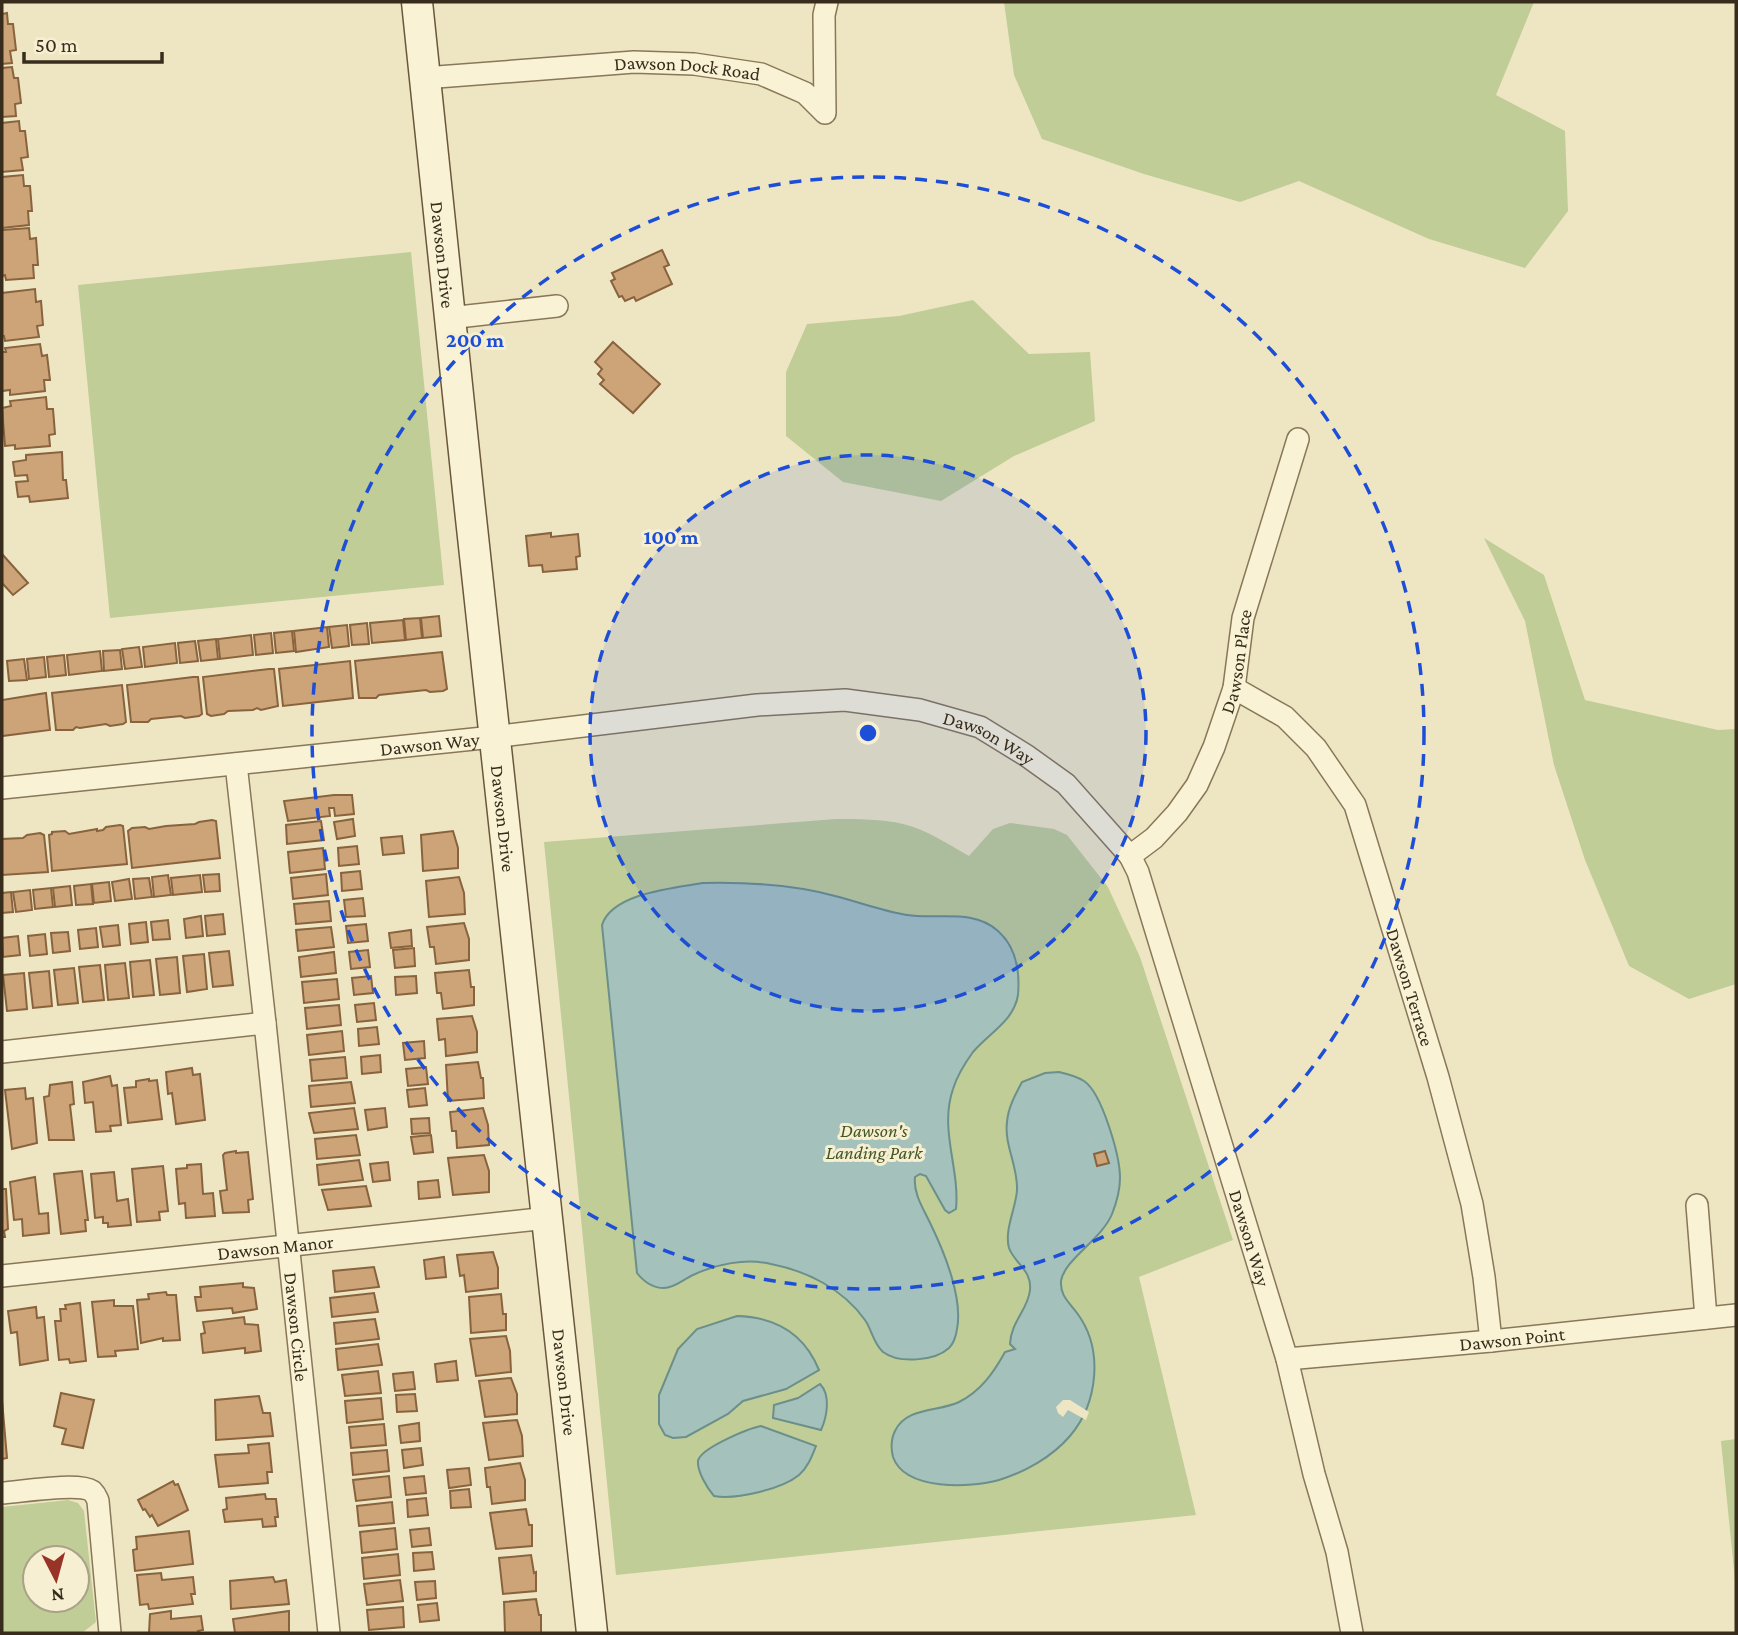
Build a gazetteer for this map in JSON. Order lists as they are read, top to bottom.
{
  "streets": {
    "street": [
      "Dawson Dock Road",
      "Dawson Drive",
      "Dawson Place",
      "Dawson Way",
      "Dawson Terrace",
      "Dawson Manor",
      "Dawson Circle",
      "Dawson Point"
    ]
  },
  "crossings": [
    ["Dawson Dock Road", "Dawson Drive"],
    ["Dawson Drive", "Dawson Way"],
    ["Dawson Drive", "Dawson Manor"],
    ["Dawson Place", "Dawson Way"],
    ["Dawson Place", "Dawson Terrace"],
    ["Dawson Way", "Dawson Circle"],
    ["Dawson Way", "Dawson Point"],
    ["Dawson Terrace", "Dawson Point"],
    ["Dawson Manor", "Dawson Circle"]
  ],
  "parks": ["Dawson's Landing Park"],
  "scale_bar": "50 m",
  "north": "bottom",
  "rings": ["200 m", "100 m"]
}
